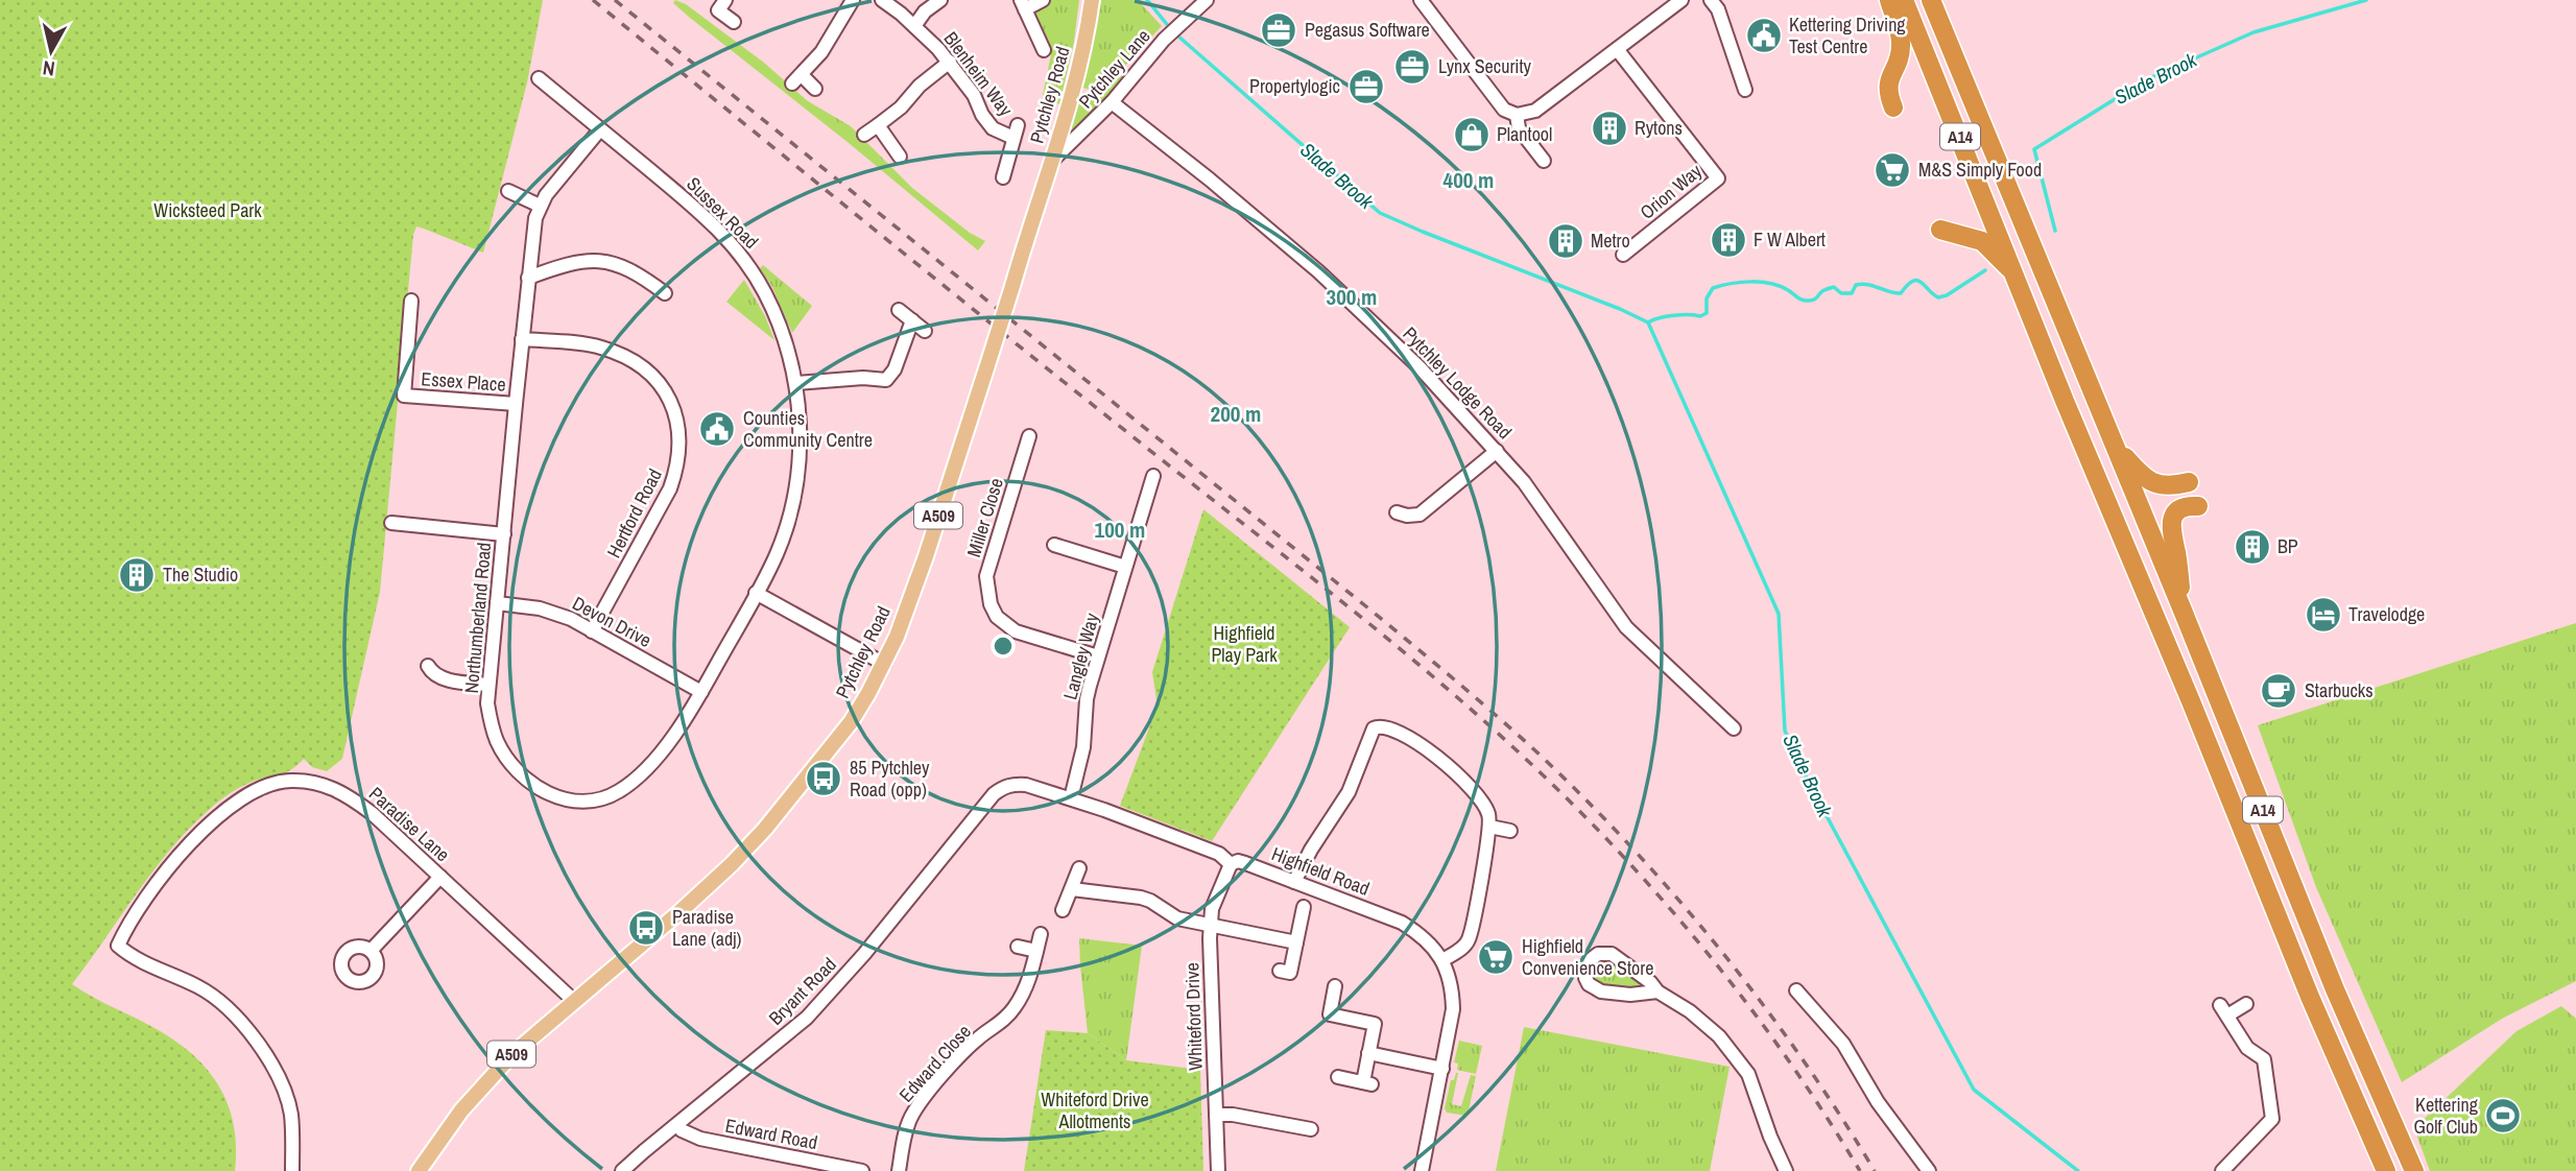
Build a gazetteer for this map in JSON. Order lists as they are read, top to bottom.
{
  "streets": {
    "highway": ["A14"],
    "main road": ["Pytchley Road", "A509"],
    "street": [
      "Pytchley Lane",
      "Blenheim Way",
      "Orion Way",
      "Sussex Road",
      "Essex Place",
      "Pytchley Lodge Road",
      "Hertford Road",
      "Miller Close",
      "Northumberland Road",
      "Devon Drive",
      "Langley Way",
      "Paradise Lane",
      "Highfield Road",
      "Bryant Road",
      "Whiteford Drive",
      "Edward Close",
      "Edward Road"
    ]
  },
  "crossings": [
    ["Pytchley Lane", "Pytchley Road"],
    ["Pytchley Lane", "Pytchley Lodge Road"],
    ["Pytchley Road", "Paradise Lane"],
    ["Sussex Road", "Northumberland Road"],
    ["Essex Place", "Northumberland Road"],
    ["Hertford Road", "Northumberland Road"],
    ["Hertford Road", "Devon Drive"],
    ["Miller Close", "Langley Way"],
    ["Northumberland Road", "Devon Drive"],
    ["Langley Way", "Highfield Road"],
    ["Highfield Road", "Bryant Road"],
    ["Highfield Road", "Whiteford Drive"],
    ["Bryant Road", "Edward Road"]
  ],
  "water": ["Slade Brook"],
  "parks": ["Wicksteed Park", "Highfield Play Park", "Whiteford Drive Allotments"],
  "places": {
    "office": ["Pegasus Software", "Lynx Security", "Propertylogic"],
    "public building": ["Kettering Driving Test Centre", "Counties Community Centre"],
    "building": [
      "Rytons",
      "F W Albert",
      "Metro",
      "BP",
      "The Studio"
    ],
    "shop": ["Plantool"],
    "supermarket": ["M&S Simply Food", "Highfield Convenience Store"],
    "hotel": ["Travelodge"],
    "cafe": ["Starbucks"],
    "bus stop": ["85 Pytchley Road (opp)", "Paradise Lane (adj)"],
    "sports": ["Kettering Golf Club"]
  },
  "north": "bottom",
  "rings": [
    "400 m",
    "300 m",
    "200 m",
    "100 m"
  ]
}
